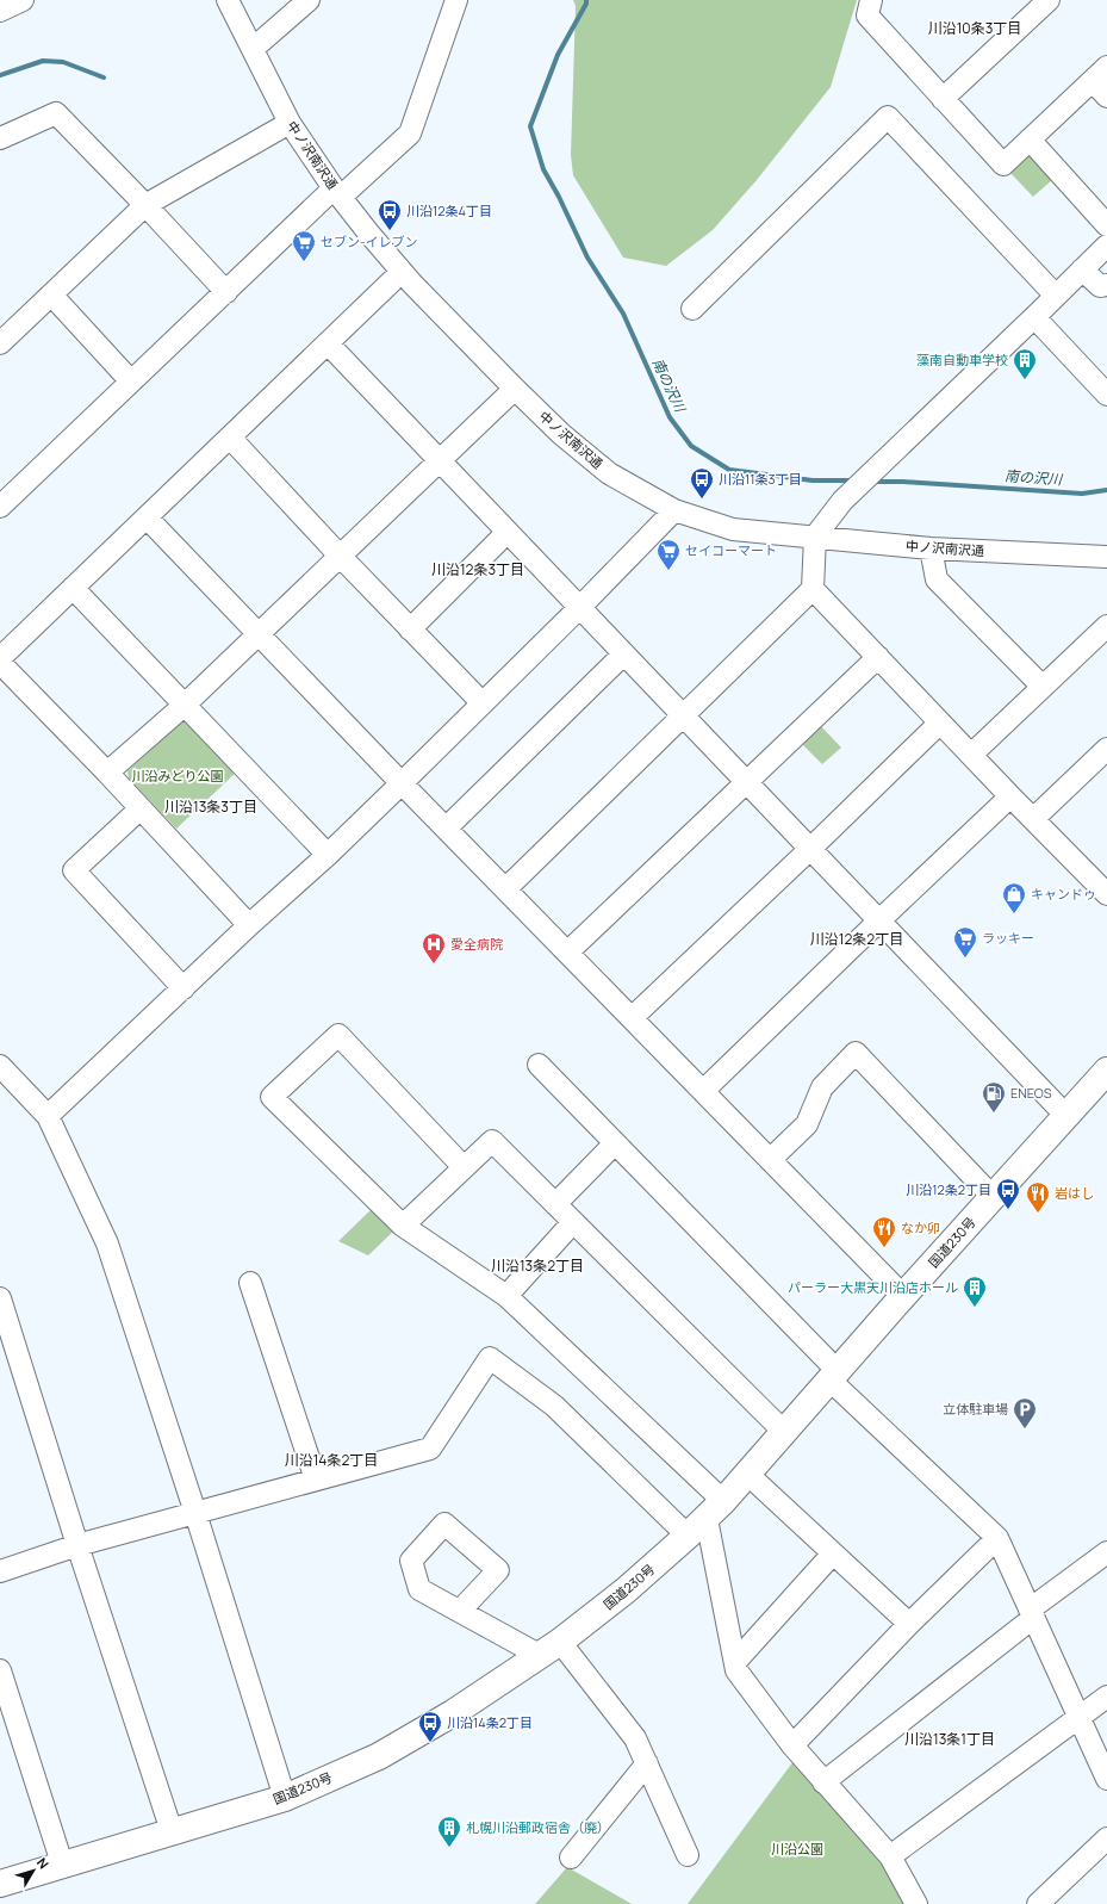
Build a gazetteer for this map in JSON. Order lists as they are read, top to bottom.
{
  "streets": {
    "highway": ["国道230号"],
    "street": ["中ノ沢南沢通"]
  },
  "districts": [
    "川沿10条3丁目",
    "川沿12条3丁目",
    "川沿13条3丁目",
    "川沿12条2丁目",
    "川沿13条2丁目",
    "川沿14条2丁目",
    "川沿13条1丁目"
  ],
  "water": ["南の沢川"],
  "parks": ["川沿みどり公園", "川沿公園"],
  "places": {
    "bus stop": [
      "川沿12条4丁目",
      "川沿11条3丁目",
      "川沿12条2丁目",
      "川沿14条2丁目"
    ],
    "supermarket": ["セブン-イレブン", "セイコーマート", "ラッキー"],
    "building": ["藻南自動車学校", "パーラー大黒天川沿店ホール", "札幌川沿郵政宿舎（廃）"],
    "shop": ["キャンドゥ"],
    "hospital": ["愛全病院"],
    "fuel station": ["ENEOS"],
    "restaurant": ["岩はし", "なか卯"],
    "parking": ["立体駐車場"]
  },
  "north": "top right"
}
